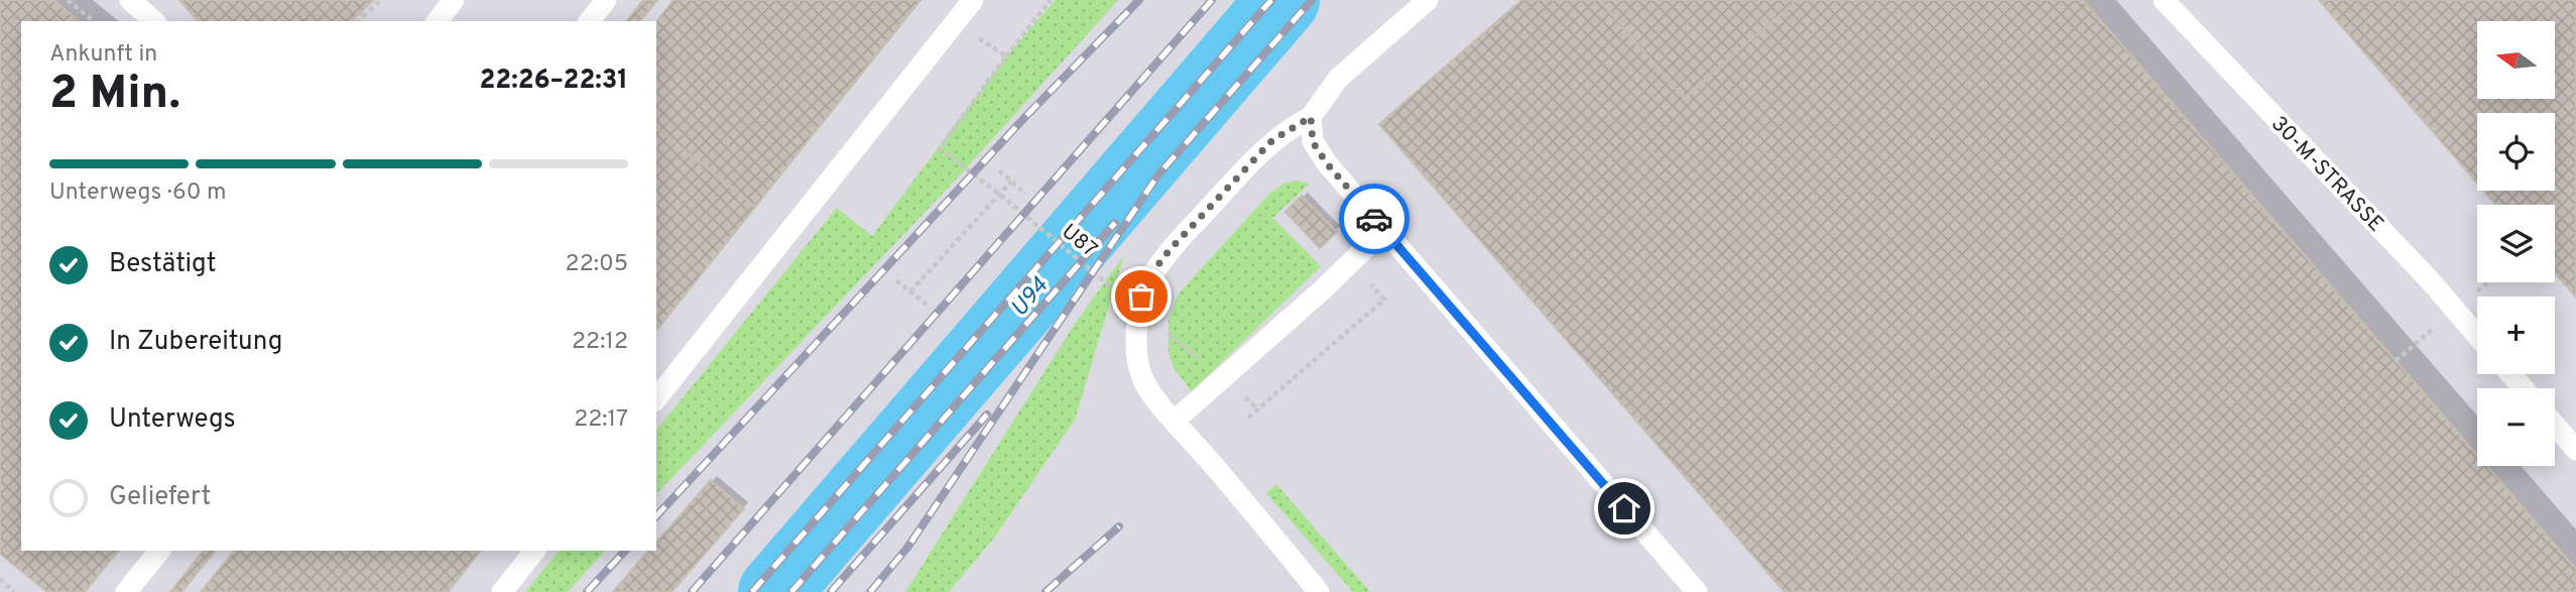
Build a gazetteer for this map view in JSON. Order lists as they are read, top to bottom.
{
  "streets": {
    "lane": ["30-M-STRASSE"],
    "path": ["U87"]
  },
  "water": ["U94"],
  "north": "left",
  "page": {
    "map_buttons": ["+", "−"],
    "heading": ["2 Min.", "Ankunft in", "22:26–22:31"],
    "bar": "Unterwegs · 60 m",
    "list": [
      ["Bestätigt", "22:05"],
      ["In Zubereitung", "22:12"],
      ["Unterwegs", "22:17"],
      "Geliefert"
    ]
  }
}
